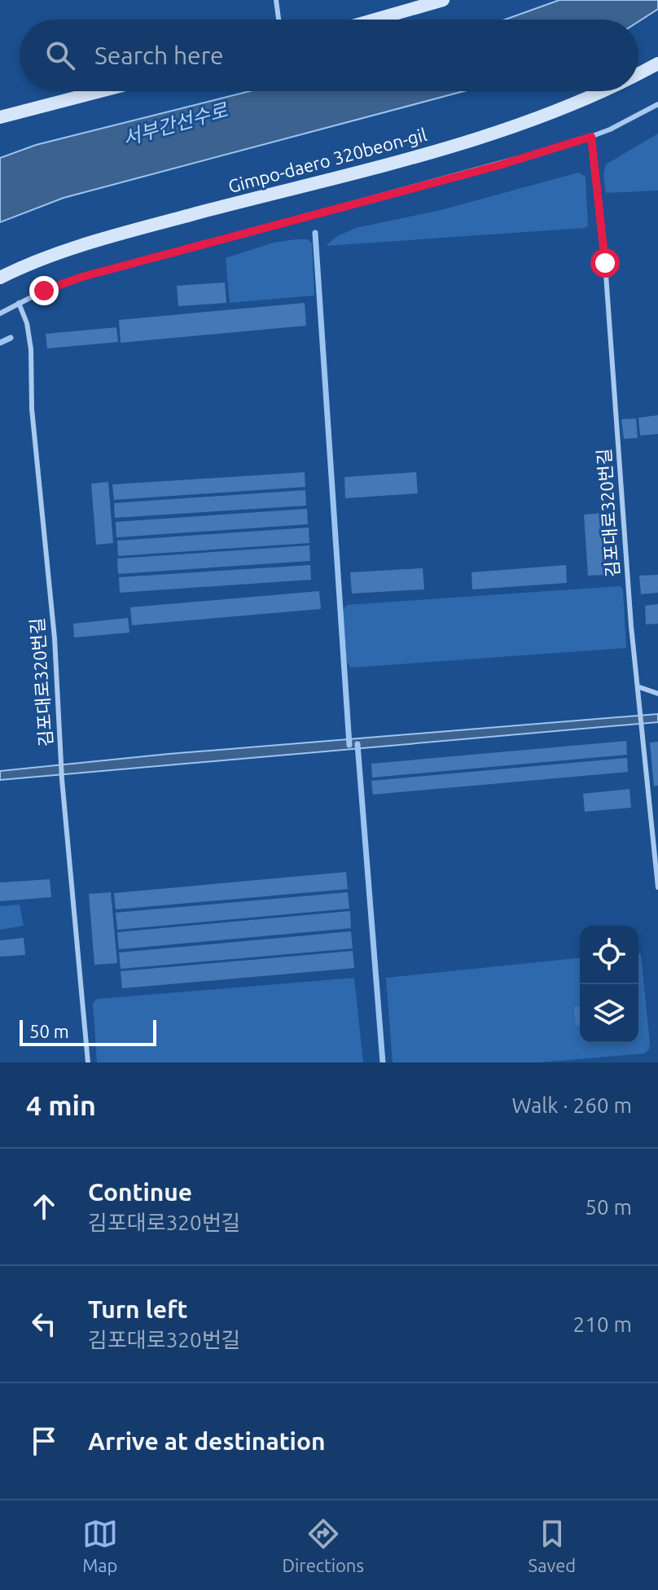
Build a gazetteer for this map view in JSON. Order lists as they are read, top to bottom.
{
  "streets": {
    "street": ["Gimpo-daero 320beon-gil"],
    "lane": ["김포대로320번길"]
  },
  "water": ["서부간선수로"],
  "scale_bar": "50 m",
  "page": {
    "search": "Search here",
    "scale": "50 m",
    "heading": ["4 min", "Walk · 260 m"],
    "list": [
      ["Continue", "김포대로320번길", "50 m"],
      ["Turn left", "김포대로320번길", "210 m"],
      "Arrive at destination"
    ],
    "nav": ["Map", "Directions", "Saved"]
  }
}
